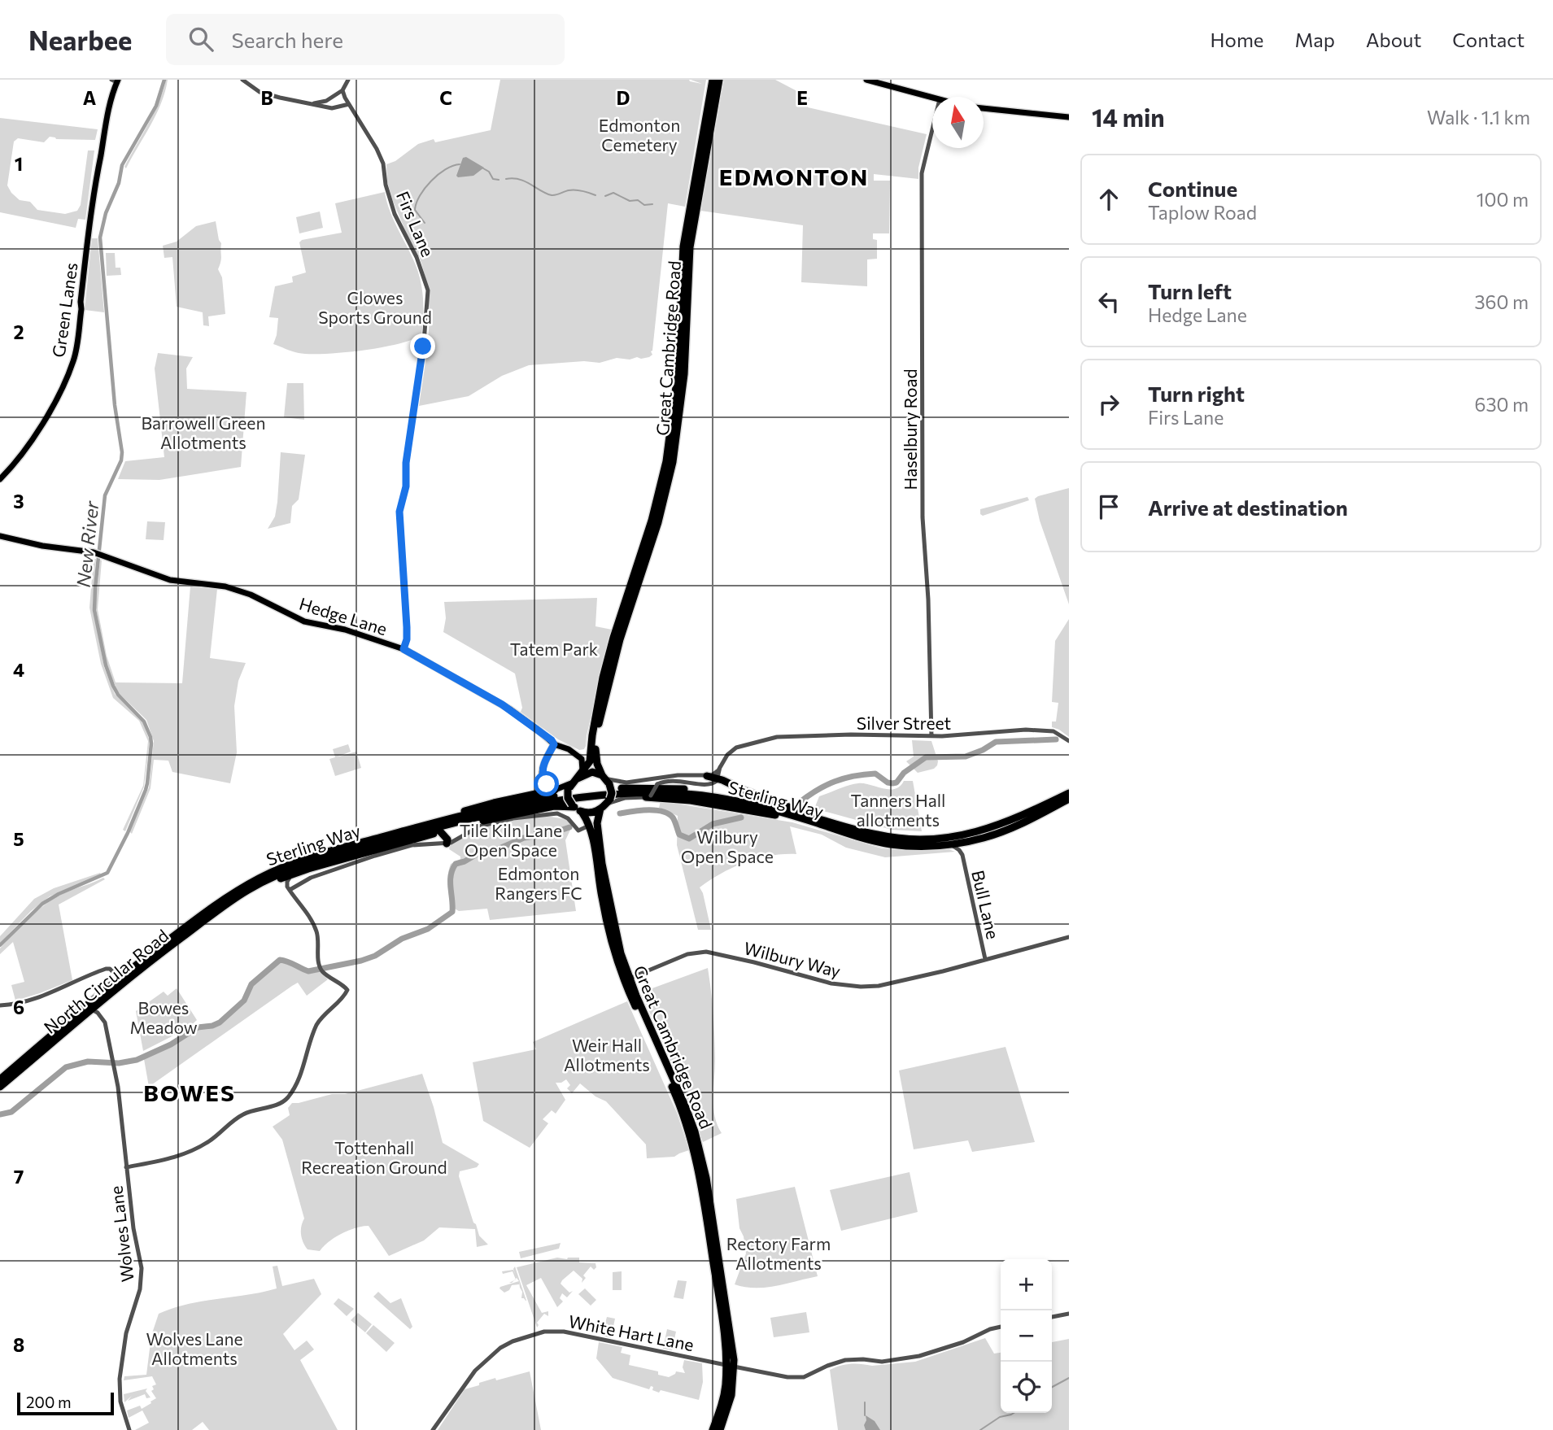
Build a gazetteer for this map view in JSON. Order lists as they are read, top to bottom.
{
  "streets": {
    "highway": ["Great Cambridge Road", "Sterling Way", "North Circular Road"],
    "main road": ["Green Lanes", "Hedge Lane"],
    "street": [
      "Firs Lane",
      "Haselbury Road",
      "Silver Street",
      "Bull Lane",
      "Wilbury Way",
      "Wolves Lane",
      "White Hart Lane"
    ]
  },
  "crossings": [
    ["Firs Lane", "Hedge Lane"],
    ["Great Cambridge Road", "Hedge Lane"],
    ["Great Cambridge Road", "Sterling Way"],
    ["Great Cambridge Road", "Wilbury Way"],
    ["Great Cambridge Road", "White Hart Lane"],
    ["Haselbury Road", "Silver Street"],
    ["Hedge Lane", "Sterling Way"],
    ["Sterling Way", "North Circular Road"],
    ["Bull Lane", "Wilbury Way"],
    ["North Circular Road", "Wolves Lane"]
  ],
  "districts": ["EDMONTON", "BOWES"],
  "water": ["New River"],
  "parks": [
    "Edmonton Cemetery",
    "Clowes Sports Ground",
    "Barrowell Green Allotments",
    "Tatem Park",
    "Tanners Hall allotments",
    "Tile Kiln Lane Open Space",
    "Wilbury Open Space",
    "Edmonton Rangers FC",
    "Bowes Meadow",
    "Weir Hall Allotments",
    "Tottenhall Recreation Ground",
    "Rectory Farm Allotments",
    "Wolves Lane Allotments"
  ],
  "scale_bar": "200 m",
  "north": "top",
  "page": {
    "header": "Nearbee",
    "search": "Search here",
    "nav": [
      "Home",
      "Map",
      "About",
      "Contact"
    ],
    "heading": ["14 min", "Walk · 1.1 km"],
    "list": [
      ["Continue", "Taplow Road", "100 m"],
      ["Turn left", "Hedge Lane", "360 m"],
      ["Turn right", "Firs Lane", "630 m"],
      "Arrive at destination"
    ],
    "map_buttons": ["+", "−"],
    "scale": "200 m"
  },
  "grid": {
    "columns": [
      "A",
      "B",
      "C",
      "D",
      "E"
    ],
    "rows": [
      "1",
      "2",
      "3",
      "4",
      "5",
      "6",
      "7",
      "8"
    ]
  }
}
